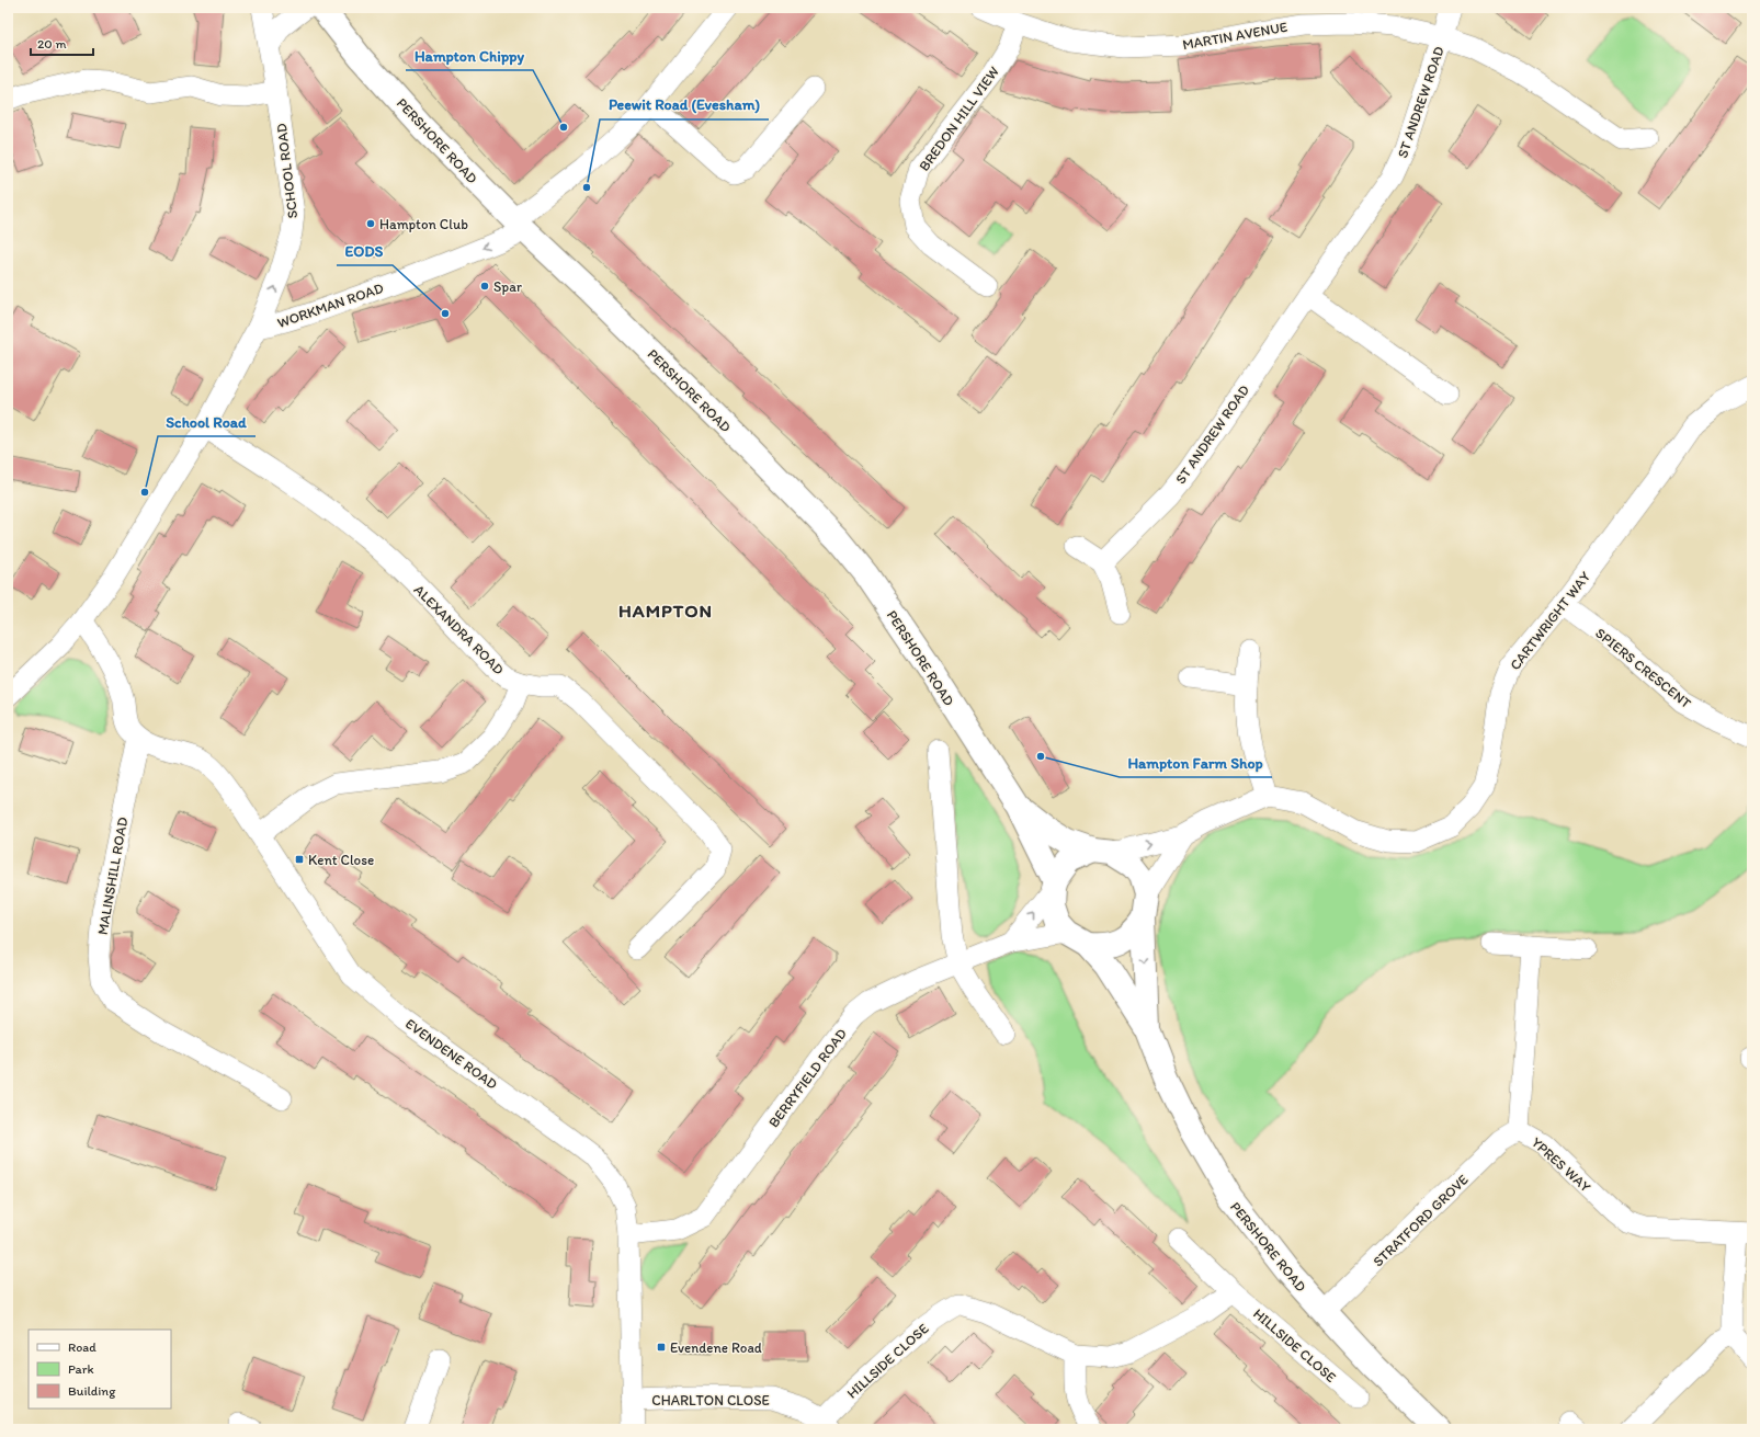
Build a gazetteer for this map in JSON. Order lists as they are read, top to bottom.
{
  "streets": {
    "main road": ["PERSHORE ROAD"],
    "street": [
      "MARTIN AVENUE",
      "ST ANDREW ROAD",
      "BREDON HILL VIEW",
      "SCHOOL ROAD",
      "WORKMAN ROAD",
      "CARTWRIGHT WAY",
      "ALEXANDRA ROAD",
      "SPIERS CRESCENT",
      "MALINSHILL ROAD",
      "EVENDENE ROAD",
      "BERRYFIELD ROAD",
      "YPRES WAY",
      "STRATFORD GROVE",
      "HILLSIDE CLOSE",
      "CHARLTON CLOSE"
    ]
  },
  "crossings": [
    ["MARTIN AVENUE", "ST ANDREW ROAD"],
    ["MARTIN AVENUE", "BREDON HILL VIEW"],
    ["PERSHORE ROAD", "WORKMAN ROAD"],
    ["PERSHORE ROAD", "BERRYFIELD ROAD"],
    ["PERSHORE ROAD", "STRATFORD GROVE"],
    ["SCHOOL ROAD", "WORKMAN ROAD"],
    ["SCHOOL ROAD", "ALEXANDRA ROAD"],
    ["CARTWRIGHT WAY", "SPIERS CRESCENT"],
    ["MALINSHILL ROAD", "EVENDENE ROAD"],
    ["EVENDENE ROAD", "BERRYFIELD ROAD"],
    ["EVENDENE ROAD", "CHARLTON CLOSE"],
    ["YPRES WAY", "STRATFORD GROVE"],
    ["HILLSIDE CLOSE", "CHARLTON CLOSE"]
  ],
  "one_way": ["WORKMAN ROAD"],
  "districts": ["HAMPTON"],
  "places": {
    "other": [
      "Hampton Chippy",
      "Peewit Road (Evesham)",
      "Hampton Club",
      "Spar",
      "EODS",
      "School Road",
      "Hampton Farm Shop"
    ],
    "transit": ["Kent Close", "Evendene Road"]
  },
  "legend": ["Road", "Park", "Building"],
  "scale_bar": "20 m"
}
